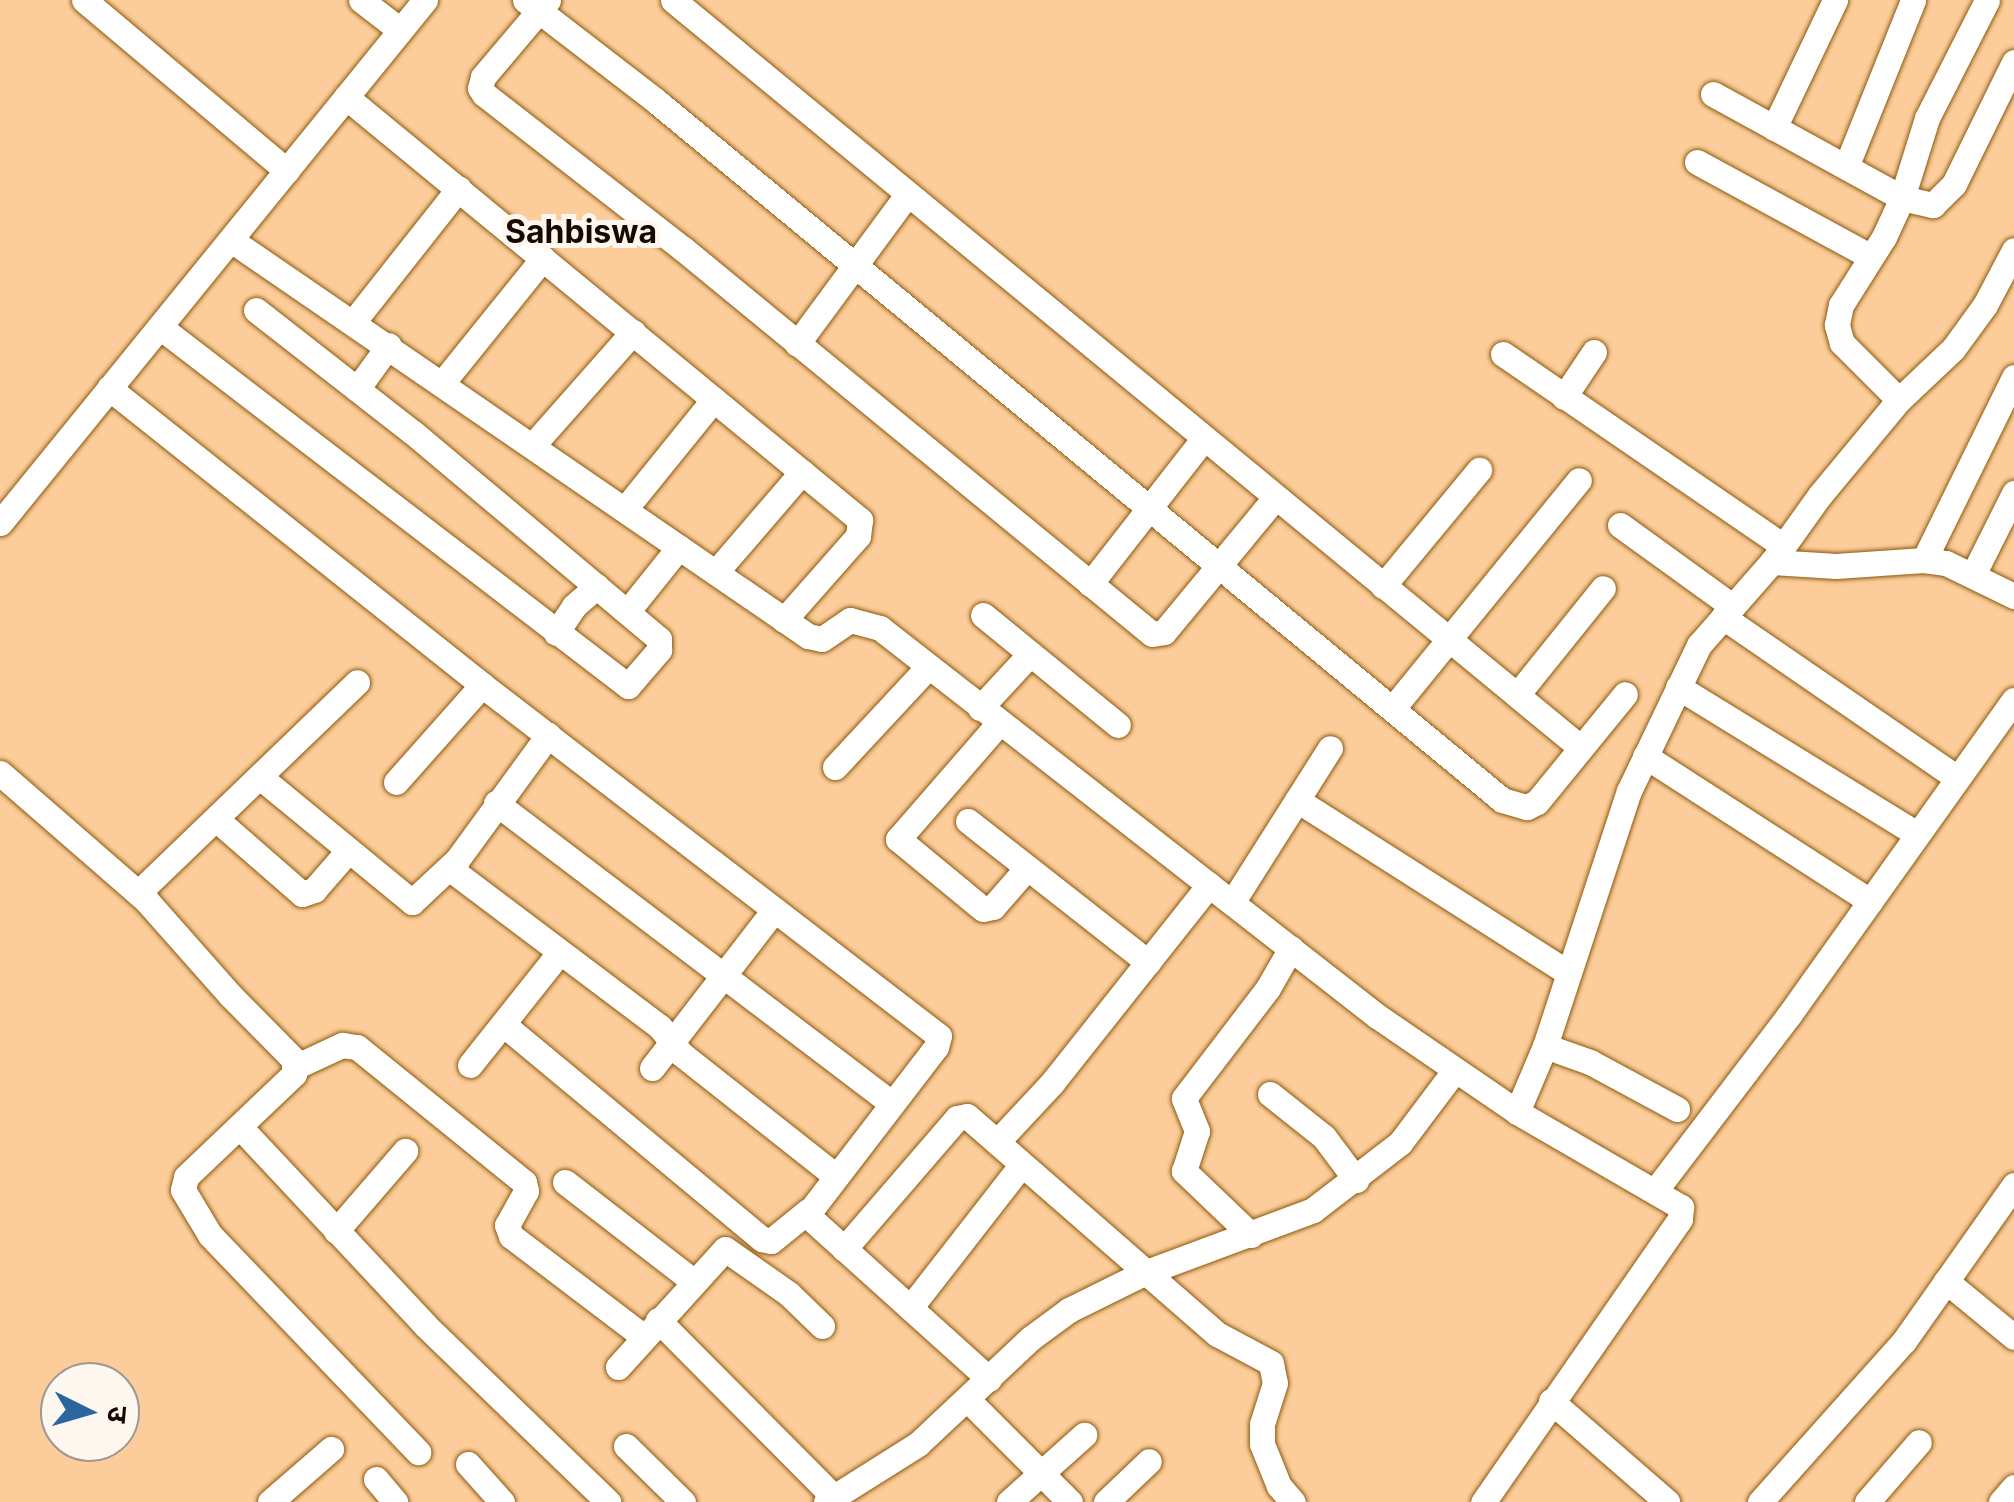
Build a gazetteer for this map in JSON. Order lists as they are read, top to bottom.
{
  "districts": ["Sahbiswa"],
  "north": "right"
}
